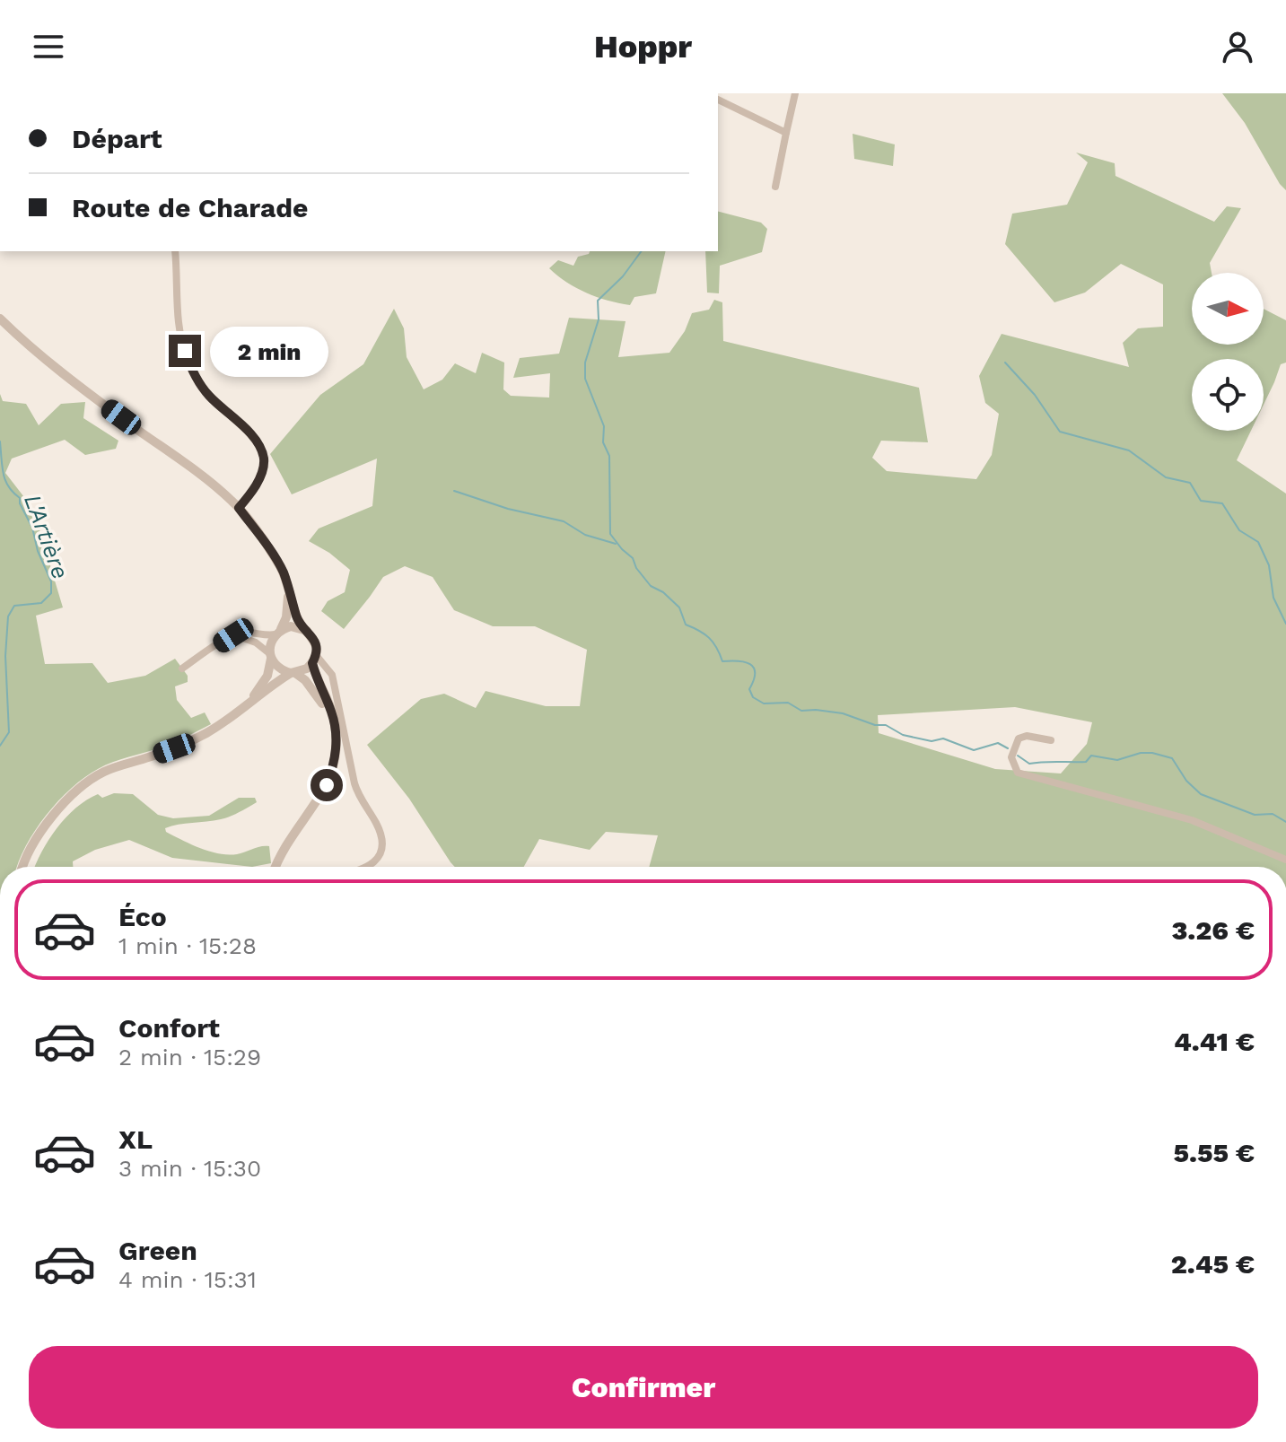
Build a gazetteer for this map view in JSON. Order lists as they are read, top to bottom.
{
  "water": ["L'Artière"],
  "north": "right",
  "page": {
    "header": "Hoppr",
    "banner": ["Départ", "Route de Charade"],
    "bubble": "2 min",
    "list": [
      {
        "name": "Éco",
        "note": "1 min · 15:28",
        "value": "3.26 €"
      },
      {
        "name": "Confort",
        "note": "2 min · 15:29",
        "value": "4.41 €"
      },
      {
        "name": "XL",
        "note": "3 min · 15:30",
        "value": "5.55 €"
      },
      {
        "name": "Green",
        "note": "4 min · 15:31",
        "value": "2.45 €"
      }
    ],
    "buttons": "Confirmer"
  }
}
